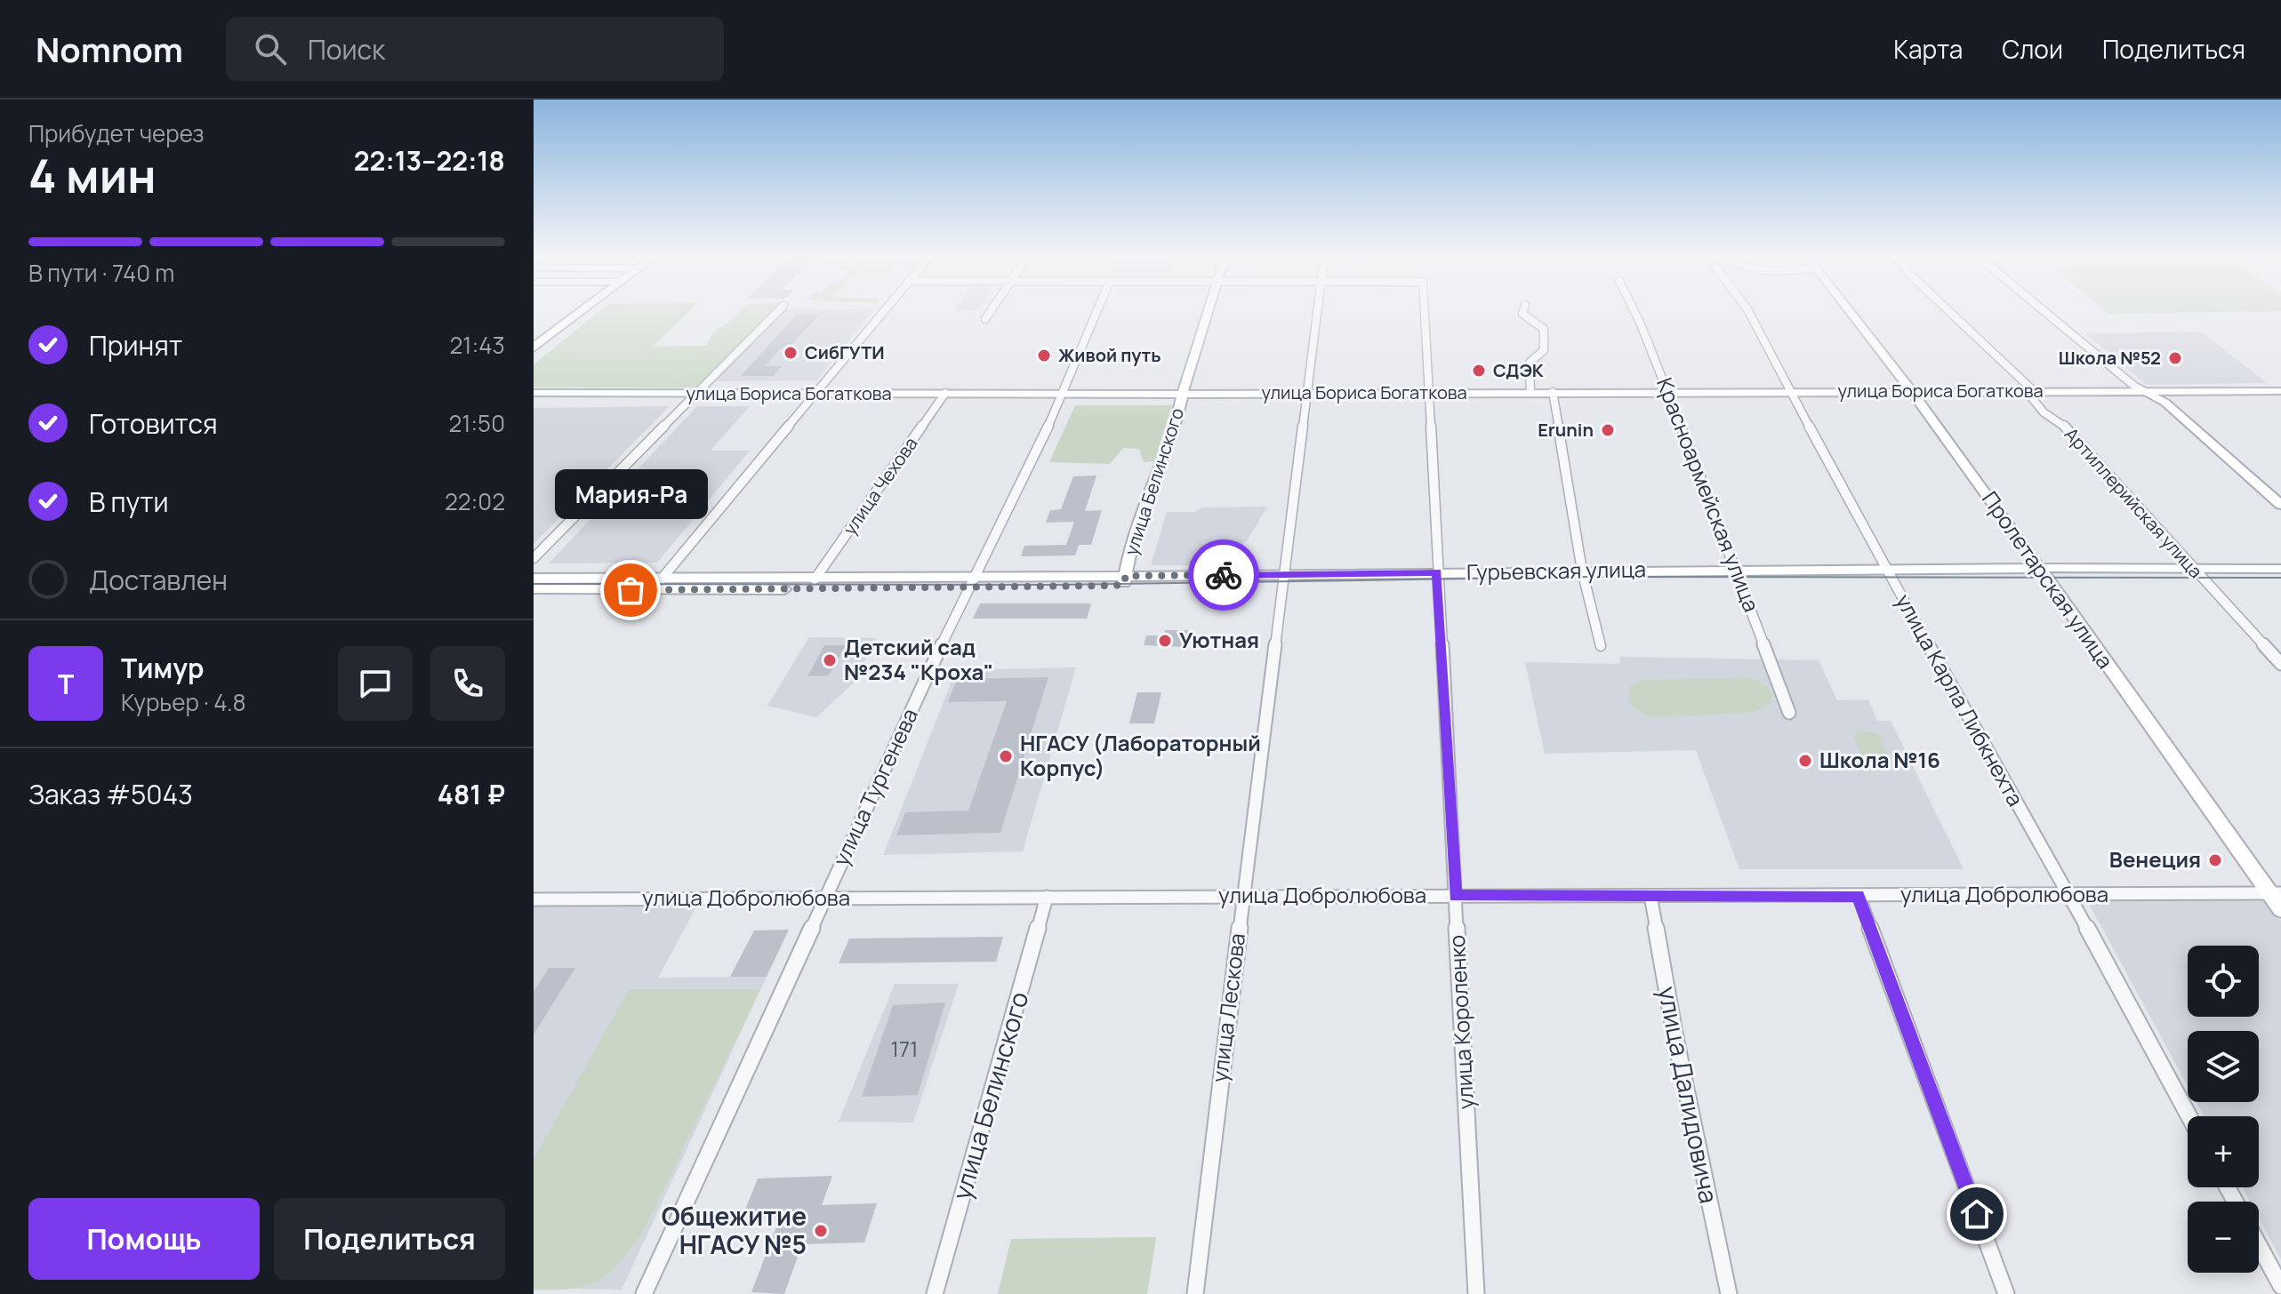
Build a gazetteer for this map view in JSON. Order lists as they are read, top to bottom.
{
  "streets": {
    "main road": [
      "улица Бориса Богаткова",
      "улица Белинского",
      "Гурьевская улица",
      "Пролетарская улица"
    ],
    "street": [
      "улица Чехова",
      "Красноармейская улица",
      "Артиллерийская улица",
      "улица Карла Либкнехта",
      "улица Тургенева",
      "улица Добролюбова",
      "улица Лескова",
      "улица Короленко",
      "улица Далидовича"
    ]
  },
  "crossings": [
    ["улица Бориса Богаткова", "улица Белинского"],
    ["улица Бориса Богаткова", "улица Чехова"],
    ["улица Бориса Богаткова", "Красноармейская улица"],
    ["улица Бориса Богаткова", "Артиллерийская улица"],
    ["улица Бориса Богаткова", "Пролетарская улица"],
    ["улица Бориса Богаткова", "улица Карла Либкнехта"],
    ["улица Бориса Богаткова", "улица Тургенева"],
    ["улица Бориса Богаткова", "улица Лескова"],
    ["улица Бориса Богаткова", "улица Короленко"],
    ["улица Белинского", "Гурьевская улица"],
    ["улица Белинского", "улица Добролюбова"],
    ["улица Чехова", "Гурьевская улица"],
    ["Красноармейская улица", "Гурьевская улица"],
    ["Артиллерийская улица", "Гурьевская улица"],
    ["Гурьевская улица", "Пролетарская улица"],
    ["Гурьевская улица", "улица Карла Либкнехта"],
    ["Гурьевская улица", "улица Тургенева"],
    ["Гурьевская улица", "улица Лескова"],
    ["Гурьевская улица", "улица Короленко"],
    ["Пролетарская улица", "улица Добролюбова"],
    ["улица Карла Либкнехта", "улица Добролюбова"],
    ["улица Тургенева", "улица Добролюбова"],
    ["улица Добролюбова", "улица Лескова"],
    ["улица Добролюбова", "улица Короленко"],
    ["улица Добролюбова", "улица Далидовича"]
  ],
  "places": [
    "СибГУТИ",
    "Живой путь",
    "Школа №52",
    "СДЭК",
    "Erunin",
    "Мария-Ра",
    "Уютная",
    "Детский сад №234 \"Кроха\"",
    "НГАСУ (Лабораторный Корпус)",
    "Школа №16",
    "Венеция",
    "Общежитие НГАСУ №5"
  ],
  "house_numbers": ["171"],
  "page": {
    "header": "Nomnom",
    "search": "Поиск",
    "nav": ["Карта", "Слои", "Поделиться"],
    "heading": ["4 мин", "Прибудет через", "22:13–22:18"],
    "panel": [
      "Тимур",
      "Курьер · 4.8",
      "Заказ #5043",
      "481 ₽"
    ],
    "bar": "В пути · 740 m",
    "list": [
      ["Принят", "21:43"],
      ["Готовится", "21:50"],
      ["В пути", "22:02"],
      "Доставлен"
    ],
    "bubble": "Мария-Ра",
    "round": "Т",
    "map_buttons": ["+", "−"],
    "buttons": ["Помощь", "Поделиться"]
  }
}
